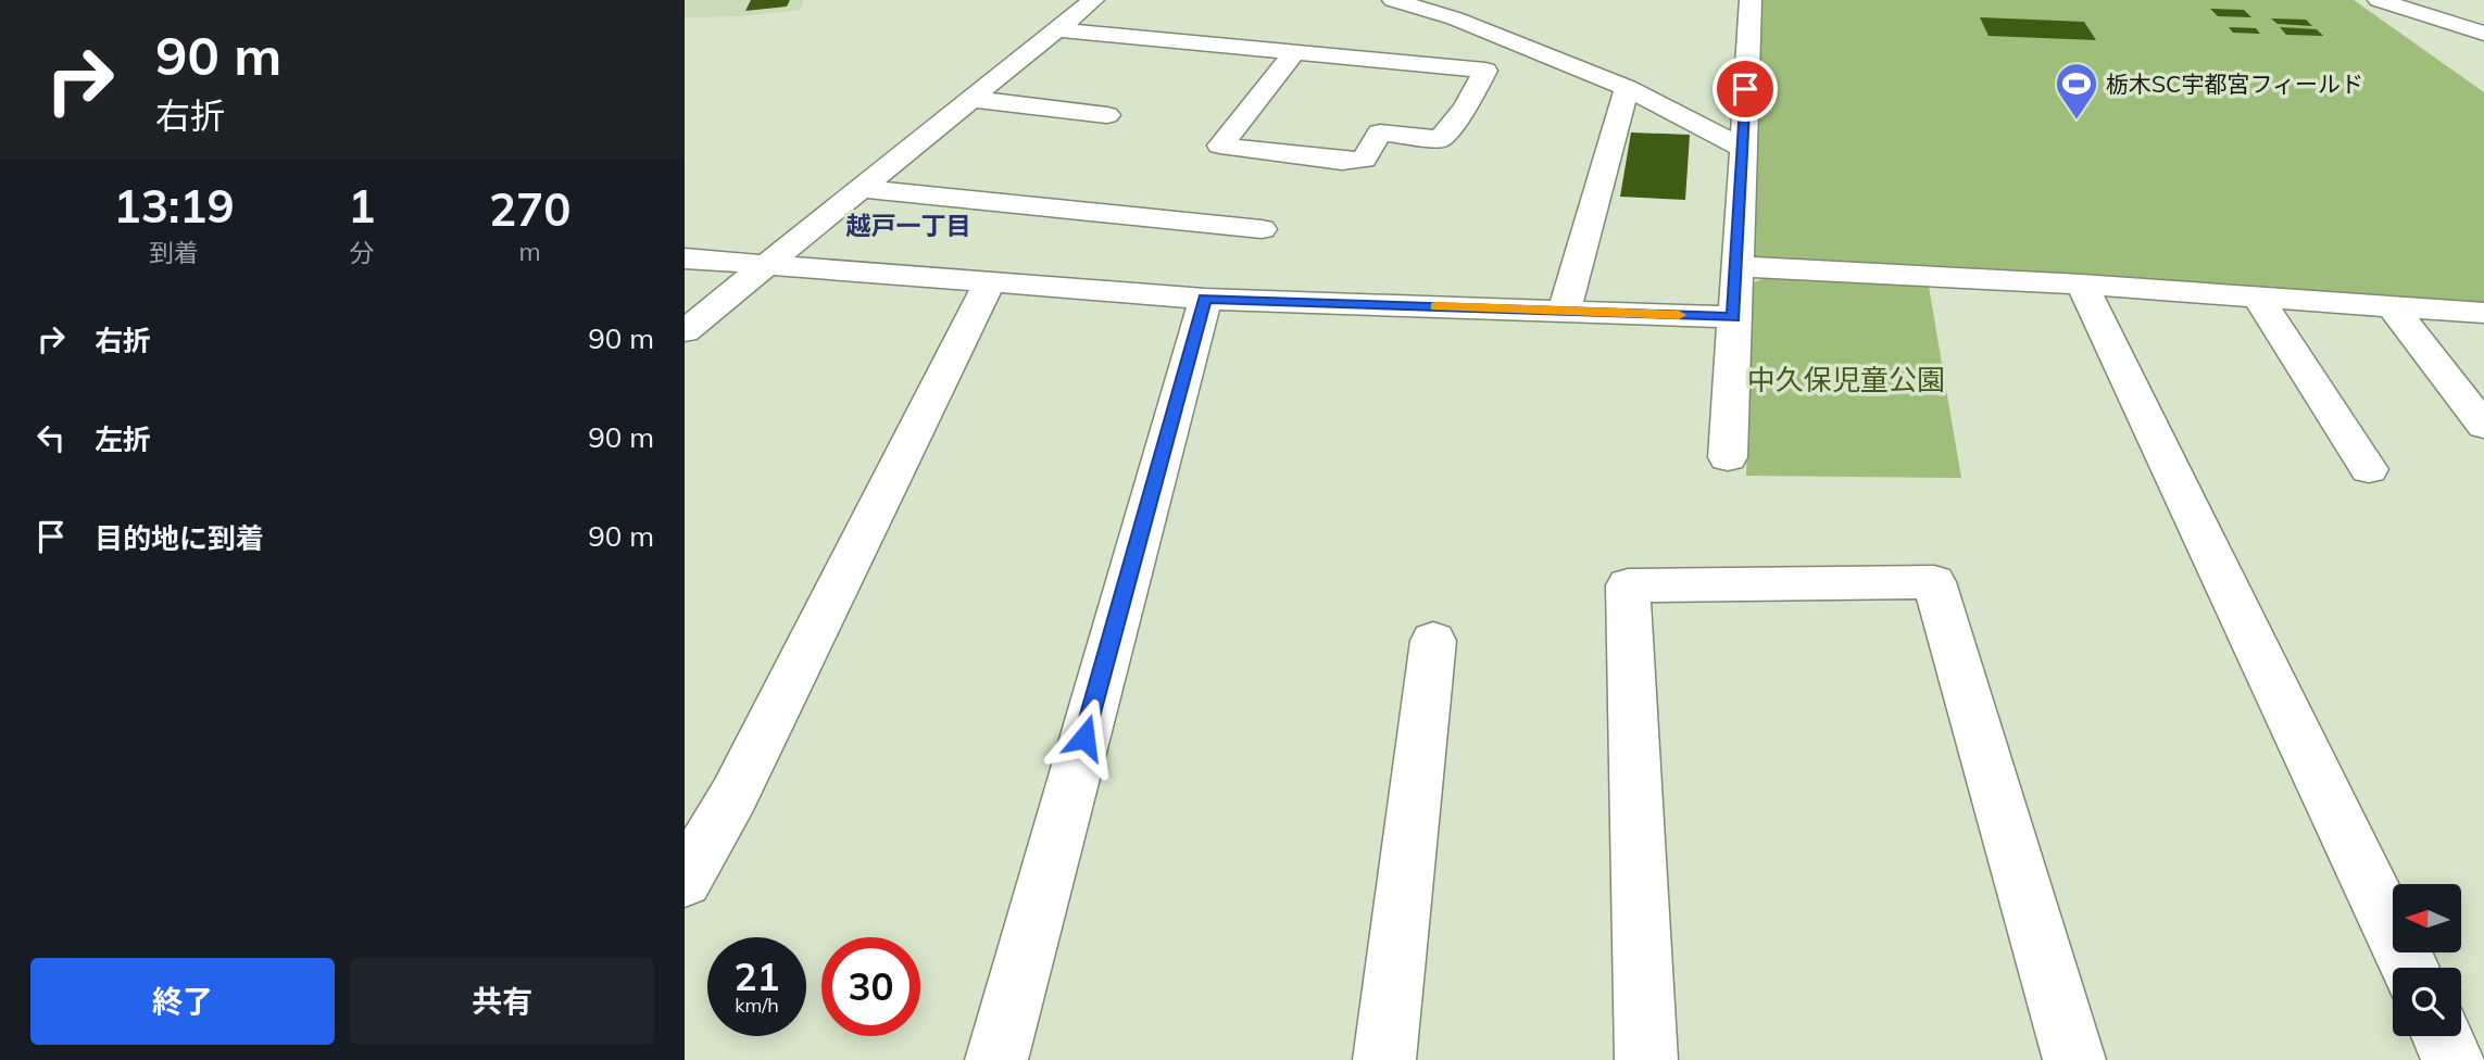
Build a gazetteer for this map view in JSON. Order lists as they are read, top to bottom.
{
  "districts": ["越戸一丁目"],
  "parks": ["中久保児童公園"],
  "places": {
    "sports": ["栃木SC宇都宮フィールド"]
  },
  "north": "left",
  "page": {
    "turn": ["90 m", "右折"],
    "eta": [
      "13:19",
      "到着",
      "1",
      "分",
      "270",
      "m"
    ],
    "list": [
      {
        "name": "右折",
        "value": "90 m"
      },
      {
        "name": "左折",
        "value": "90 m"
      },
      {
        "name": "目的地に到着",
        "value": "90 m"
      }
    ],
    "speed": "21 km/h",
    "limit": "30",
    "buttons": ["終了", "共有"]
  }
}
